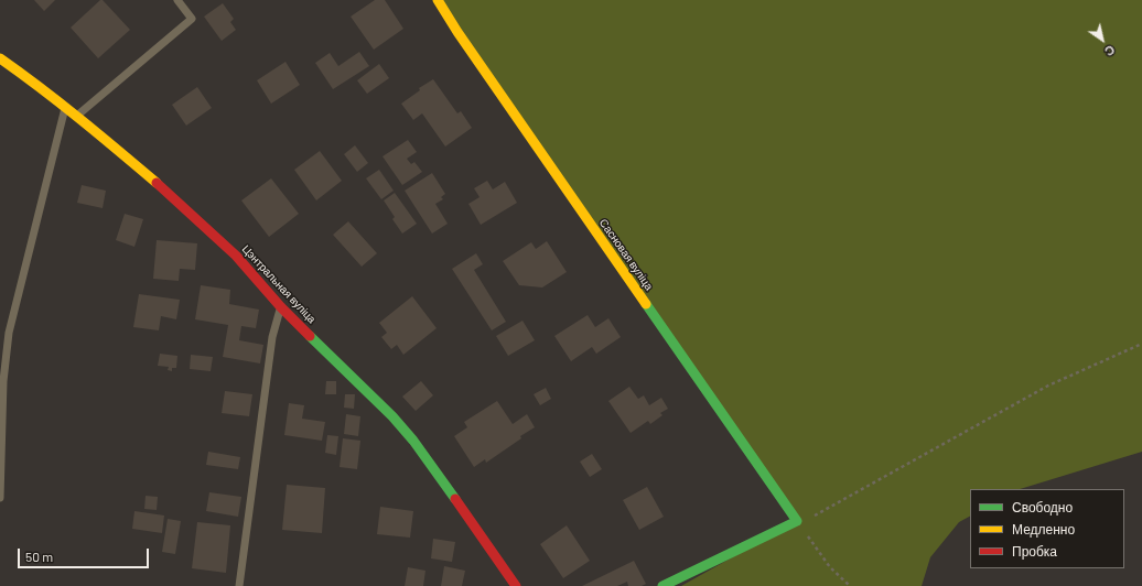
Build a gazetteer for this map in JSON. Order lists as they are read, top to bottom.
{
  "streets": {
    "street": ["Сасновая вуліца", "Цэнтральная вуліца"]
  },
  "legend": ["Свободно", "Медленно", "Пробка"],
  "scale_bar": "50 m",
  "north": "bottom right"
}
